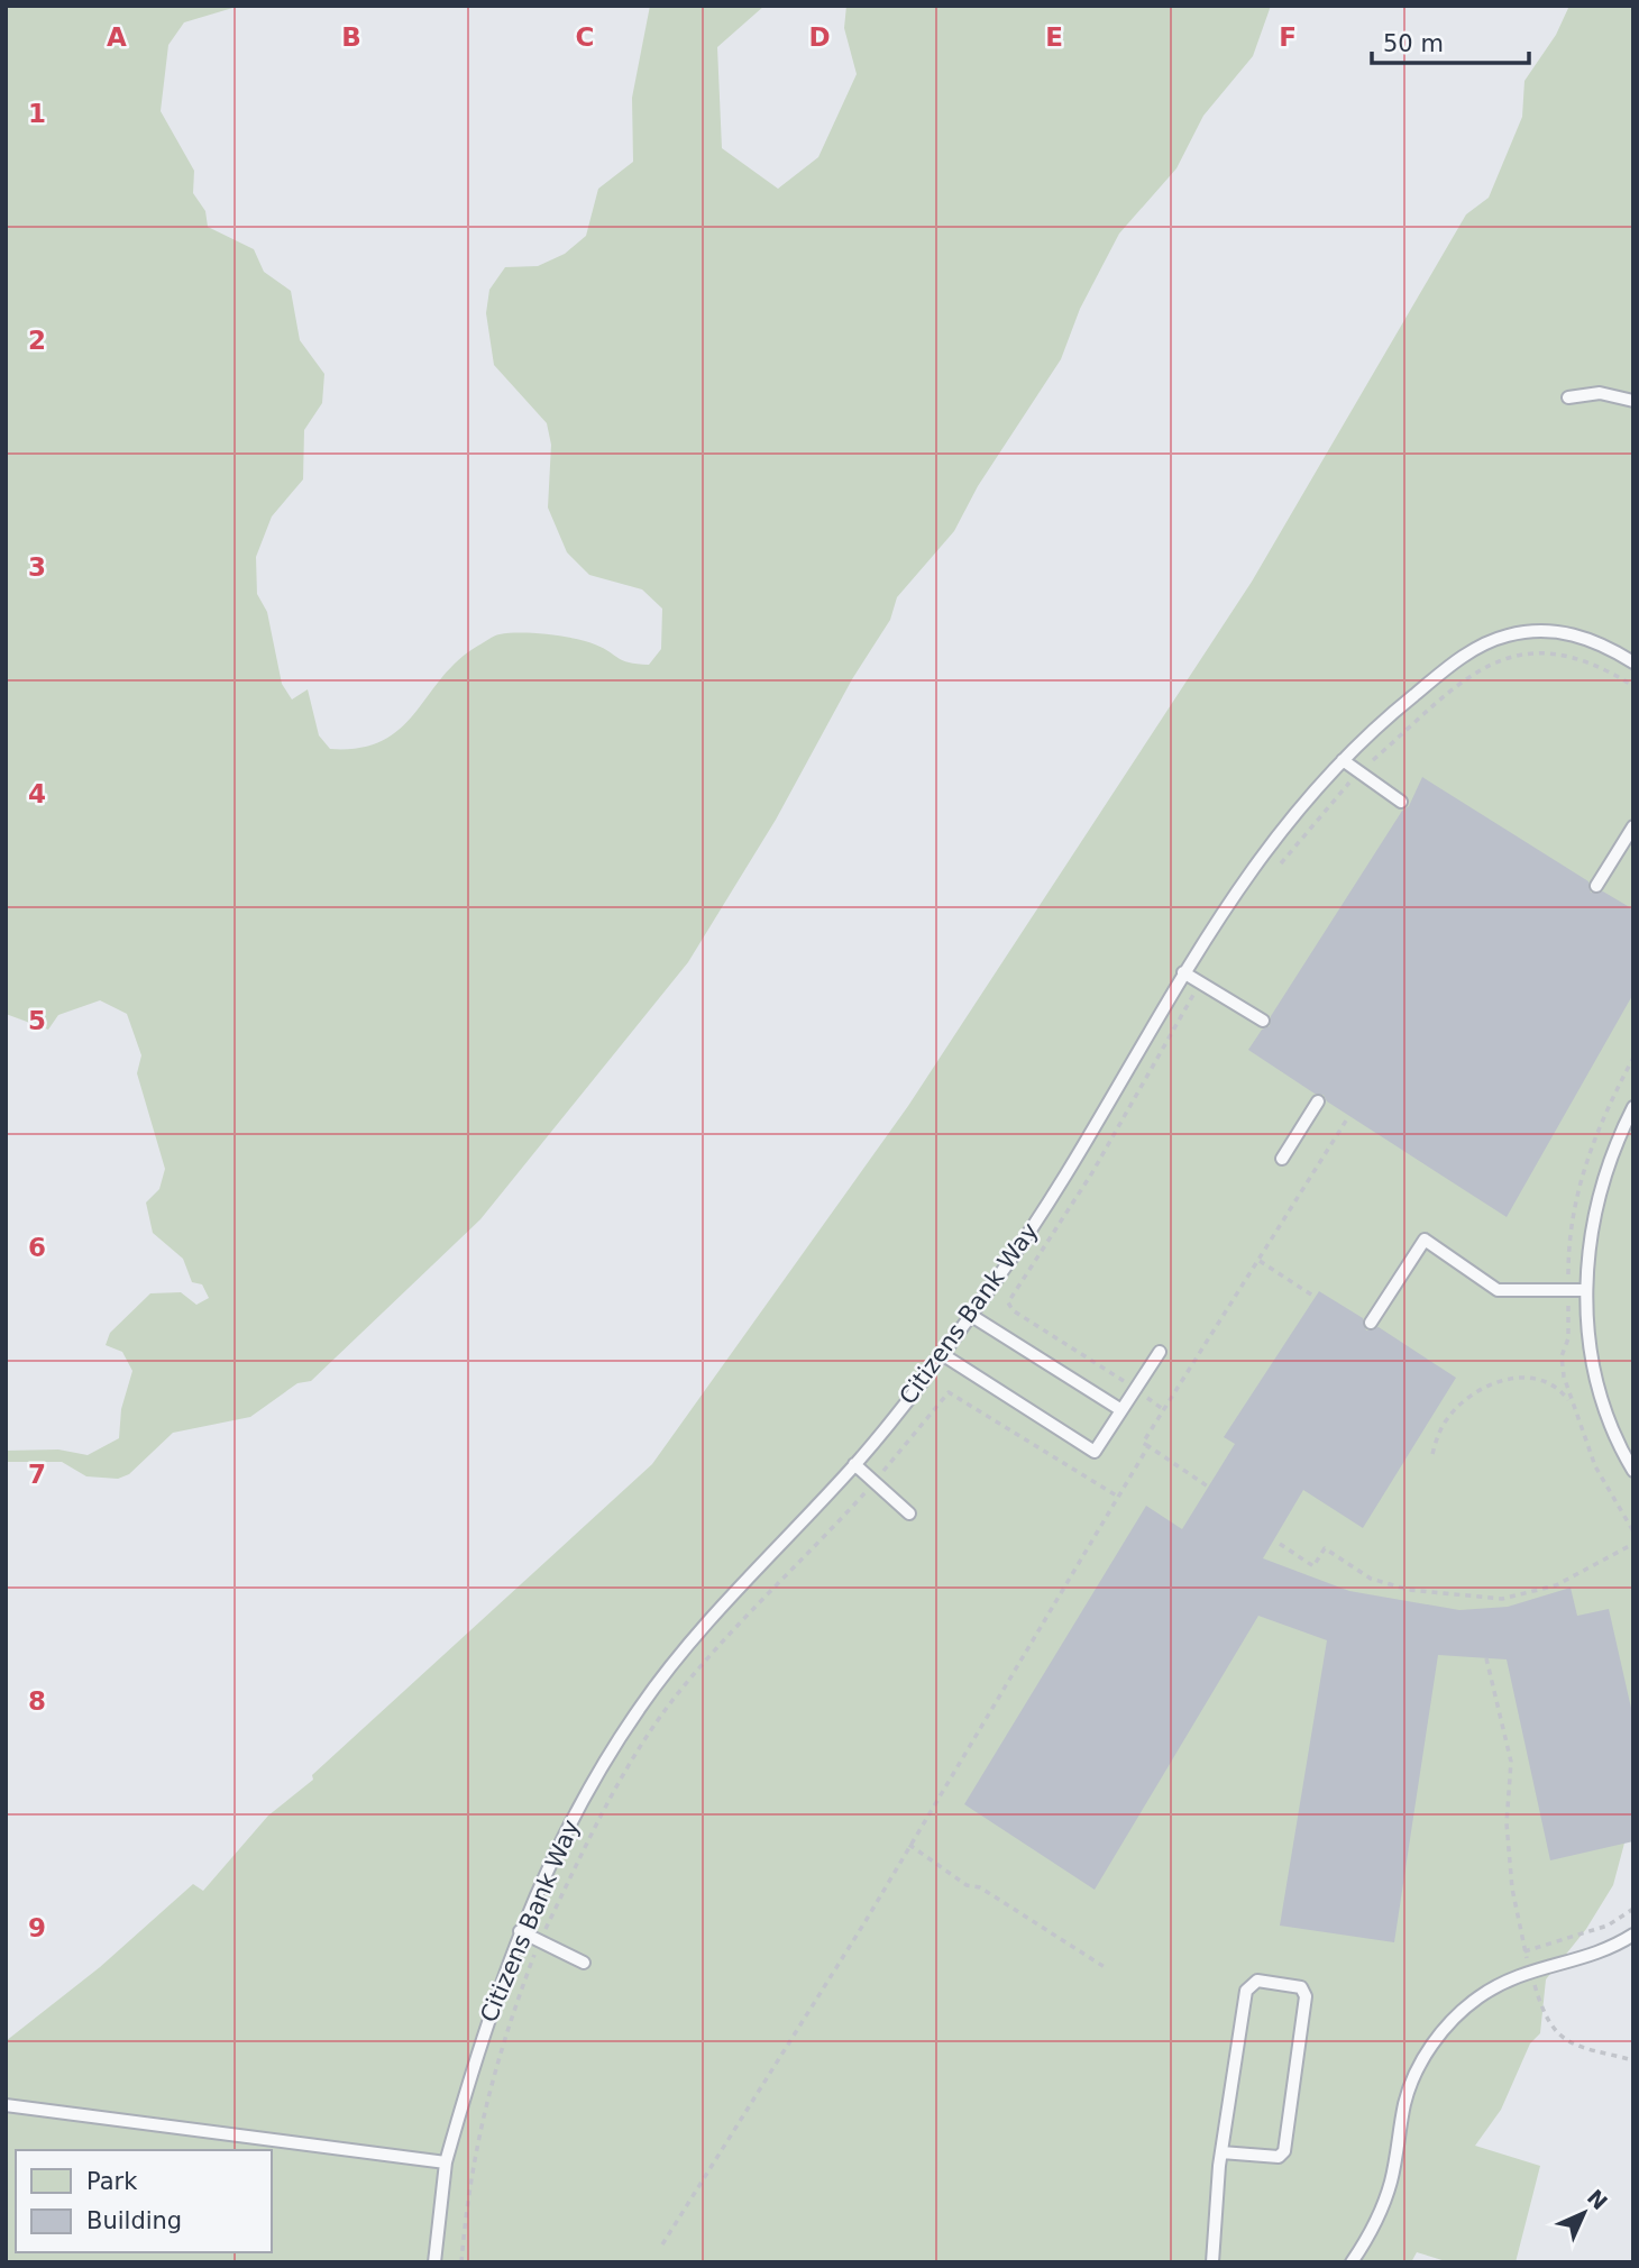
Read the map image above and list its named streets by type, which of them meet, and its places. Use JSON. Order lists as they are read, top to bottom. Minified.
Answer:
{"streets":{"lane":["Citizens Bank Way"]},"legend":["Park","Building"],"scale_bar":"50 m","north":"top right","grid":{"columns":["A","B","C","D","E","F"],"rows":["1","2","3","4","5","6","7","8","9"]}}
